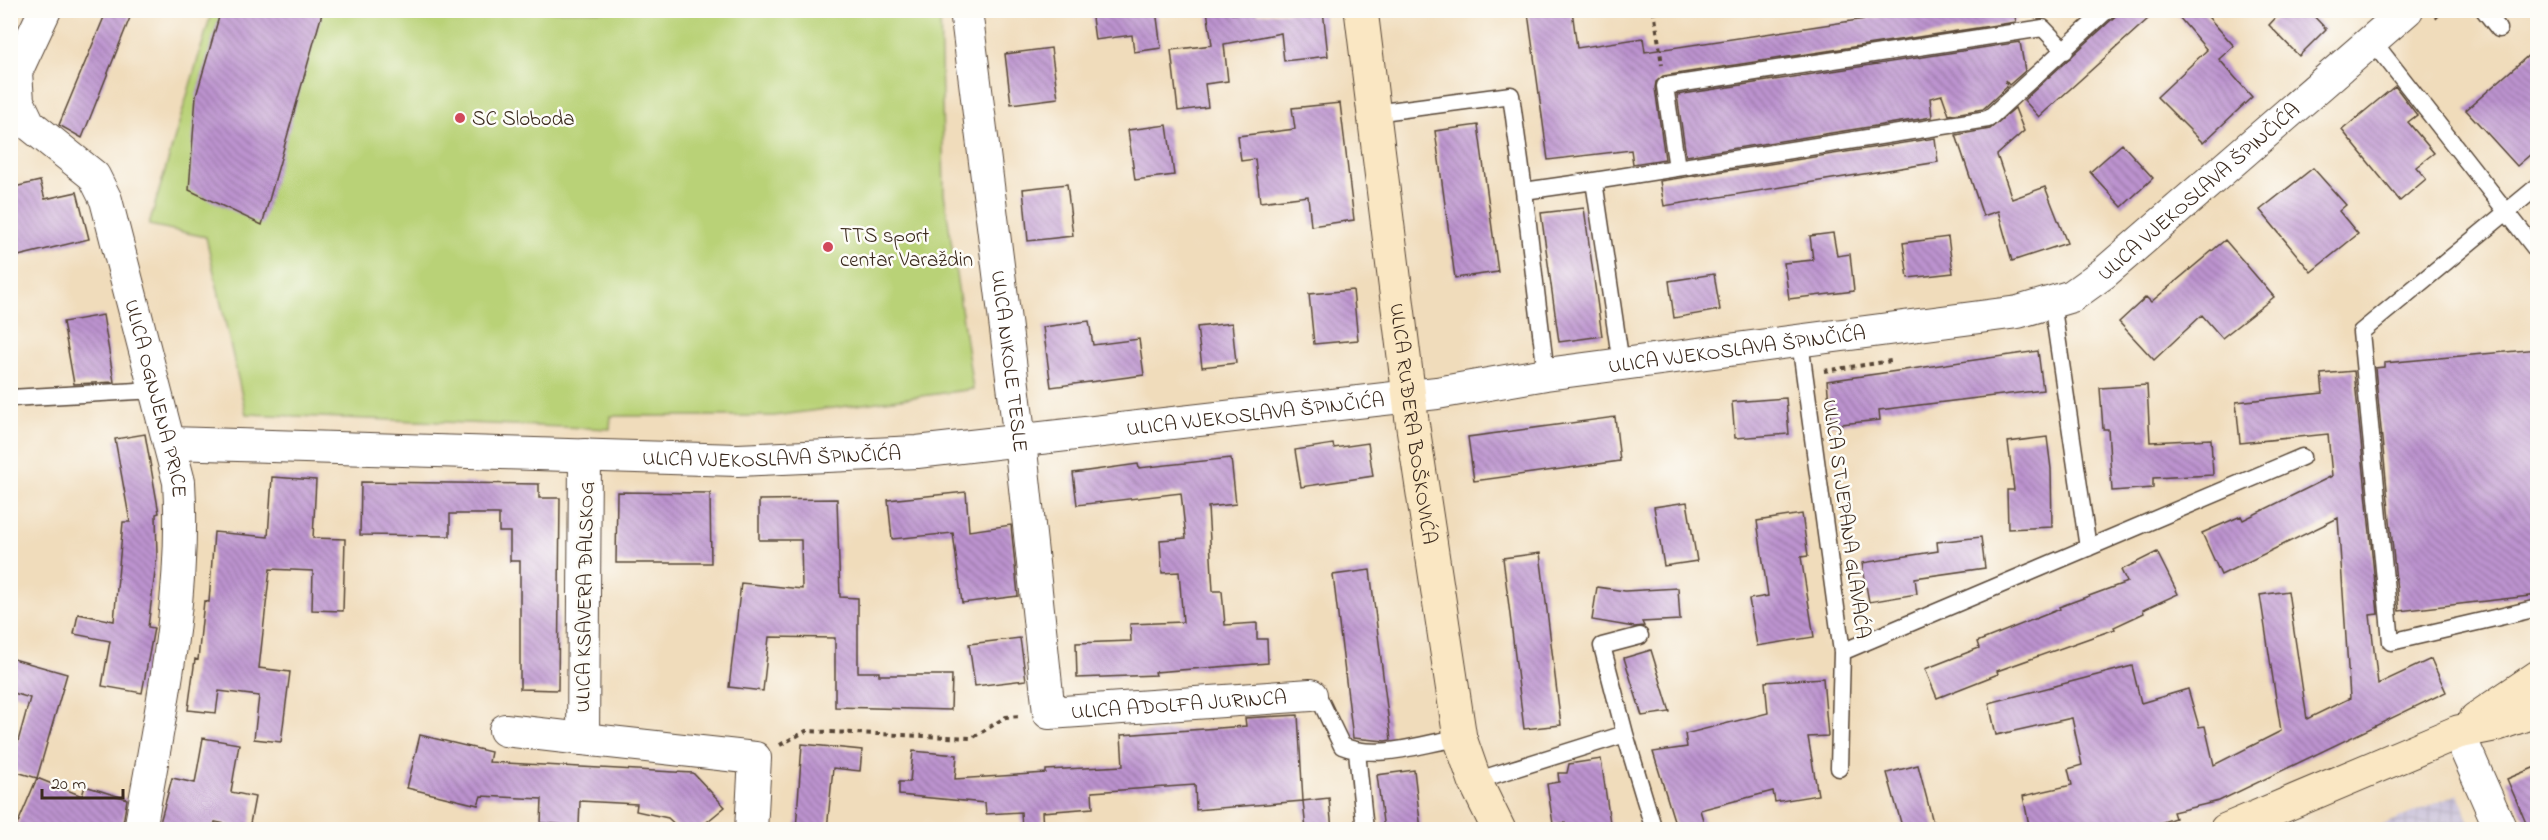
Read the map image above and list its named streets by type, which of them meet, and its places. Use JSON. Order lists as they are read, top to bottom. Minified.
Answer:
{"streets":{"street":["ULICA VJEKOSLAVA ŠPINČIĆA","ULICA NIKOLE TESLE","ULICA OGNJENA PRICE","ULICA RUĐERA BOŠKOVIĆA","ULICA KSAVERA ĐALSKOG","ULICA ADOLFA JURINCA"],"lane":["ULICA STJEPANA GLAVAĆA"]},"crossings":[["ULICA VJEKOSLAVA ŠPINČIĆA","ULICA NIKOLE TESLE"],["ULICA VJEKOSLAVA ŠPINČIĆA","ULICA OGNJENA PRICE"],["ULICA VJEKOSLAVA ŠPINČIĆA","ULICA RUĐERA BOŠKOVIĆA"],["ULICA VJEKOSLAVA ŠPINČIĆA","ULICA STJEPANA GLAVAĆA"],["ULICA VJEKOSLAVA ŠPINČIĆA","ULICA KSAVERA ĐALSKOG"],["ULICA NIKOLE TESLE","ULICA ADOLFA JURINCA"]],"places":["SC Sloboda","TTS sport centar Varaždin"],"scale_bar":"20 m"}
